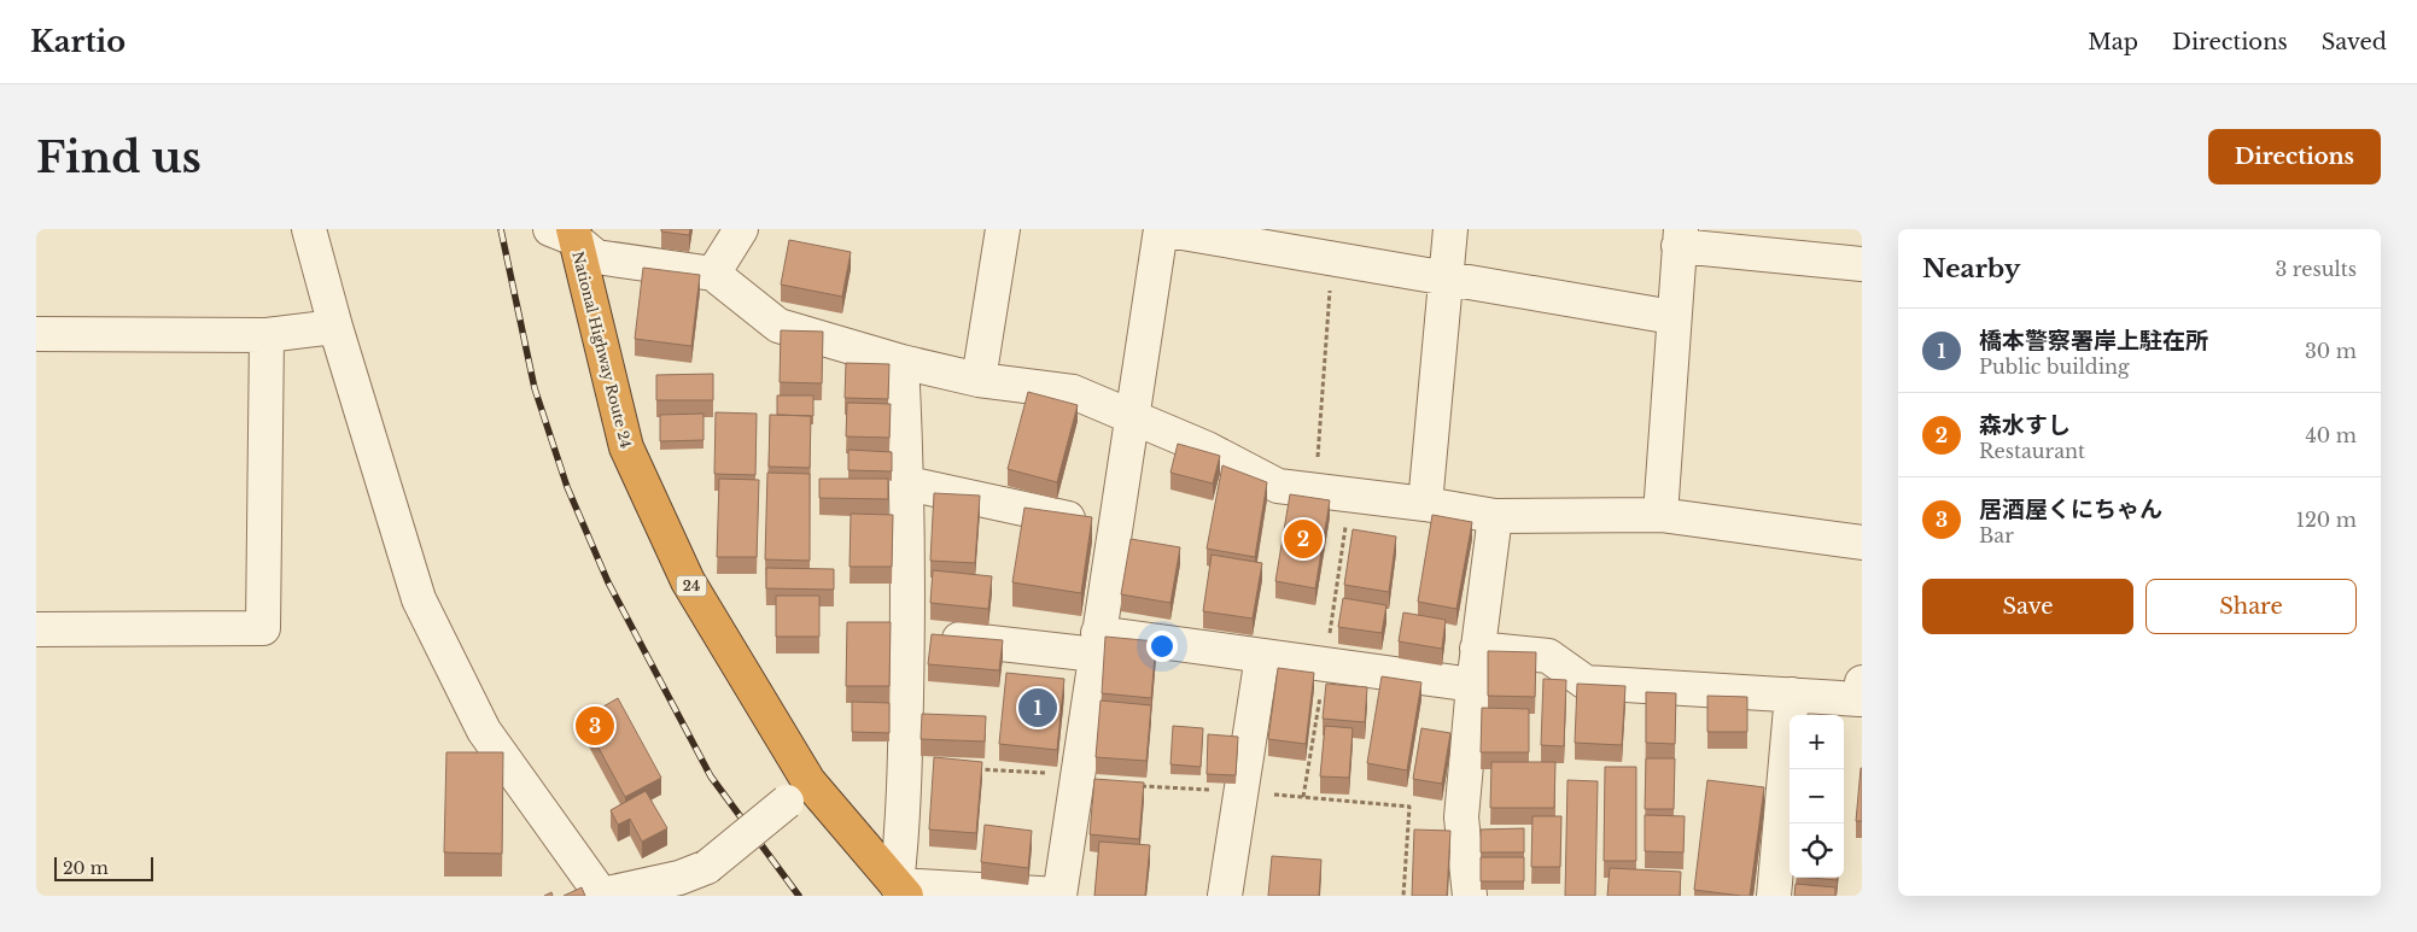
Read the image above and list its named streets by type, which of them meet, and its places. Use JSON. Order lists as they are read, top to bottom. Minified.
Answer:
{"streets":{"highway":["National Highway Route 24","24"]},"scale_bar":"20 m","page":{"header":"Kartio","nav":["Map","Directions","Saved"],"buttons":["Directions",["Save","Share"]],"title":"Find us","heading":["Nearby","3 results"],"list":[{"mark":"1","name":"橋本警察署岸上駐在所","note":"Public building","value":"30 m"},{"mark":"2","name":"森水すし","note":"Restaurant","value":"40 m"},{"mark":"3","name":"居酒屋くにちゃん","note":"Bar","value":"120 m"}],"pins":["2","1","3"],"map_buttons":["+","−"],"scale":"20 m"}}
